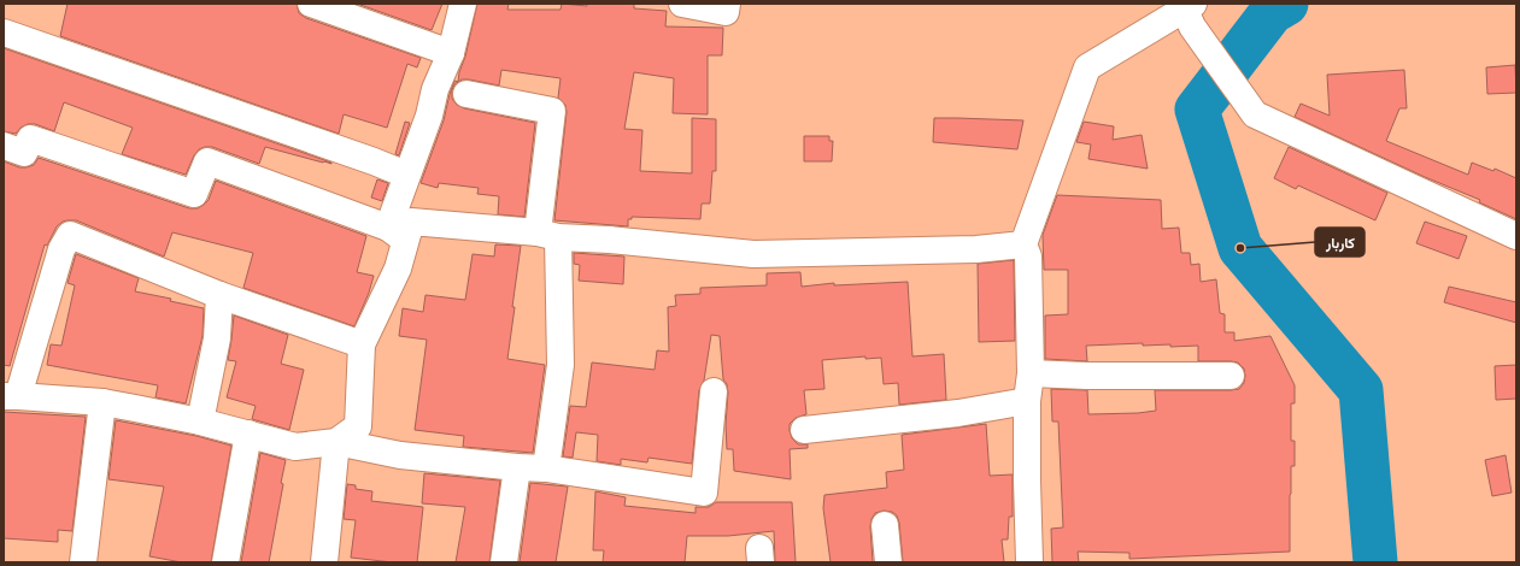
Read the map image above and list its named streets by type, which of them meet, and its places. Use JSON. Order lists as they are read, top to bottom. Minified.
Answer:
{"places":["کاربار"]}
